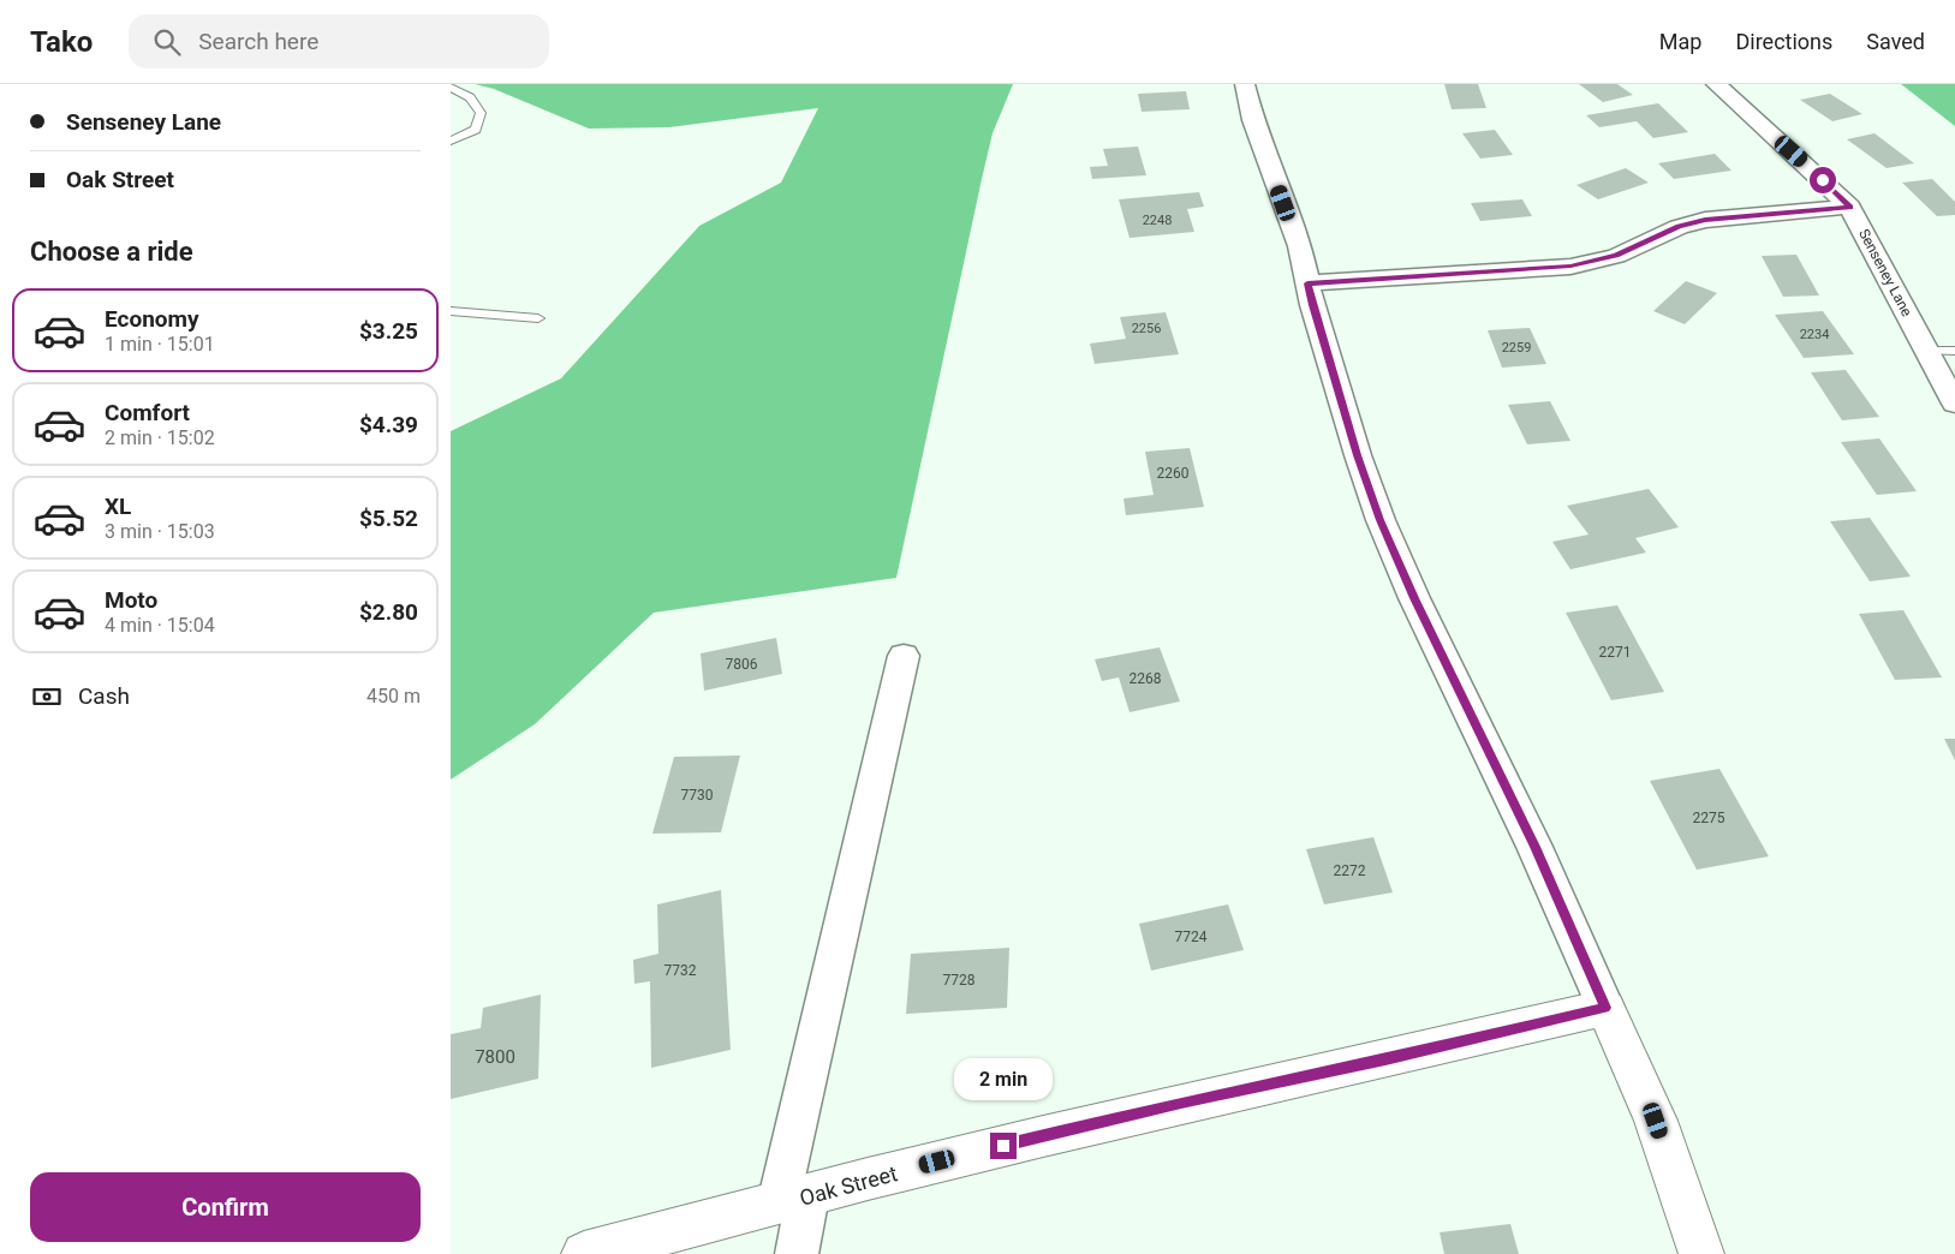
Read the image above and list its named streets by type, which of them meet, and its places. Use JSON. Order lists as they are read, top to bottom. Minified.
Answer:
{"streets":{"street":["Senseney Lane","Oak Street"]},"house_numbers":["2248","2256","2234","2259","2260","2271","7806","2268","7730","2275","2272","7724","7732","7728","7800"],"page":{"header":"Tako","search":"Search here","nav":["Map","Directions","Saved"],"banner":["Senseney Lane","Oak Street"],"heading":"Choose a ride","list":[{"name":"Economy","note":"1 min · 15:01","value":"$3.25"},{"name":"Comfort","note":"2 min · 15:02","value":"$4.39"},{"name":"XL","note":"3 min · 15:03","value":"$5.52"},{"name":"Moto","note":"4 min · 15:04","value":"$2.80"}],"pay":["Cash","450 m"],"bubble":"2 min","buttons":"Confirm"}}
